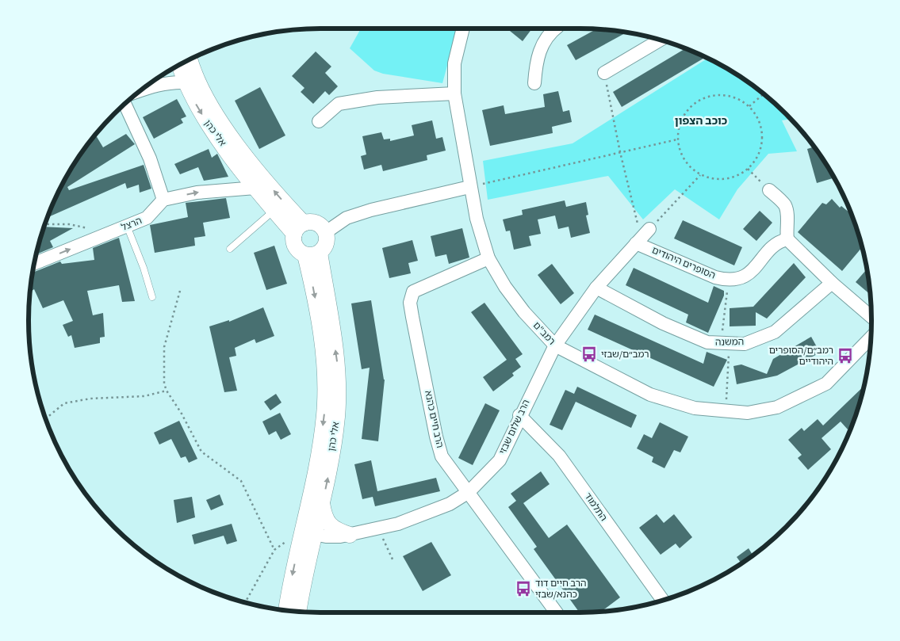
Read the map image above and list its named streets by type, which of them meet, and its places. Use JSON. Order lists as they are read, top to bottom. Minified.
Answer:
{"streets":{"street":["אלי כהן","הרצל","הסופרים היהודים","רמב\"ם","המשנה","הרב חיים כהנא","הרב שלום שבזי","התלמוד"]},"crossings":[["אלי כהן","הרב שלום שבזי"],["הסופרים היהודים","הרב שלום שבזי"],["רמב\"ם","הרב חיים כהנא"],["רמב\"ם","הרב שלום שבזי"],["המשנה","הרב שלום שבזי"],["הרב חיים כהנא","הרב שלום שבזי"],["הרב שלום שבזי","התלמוד"]],"one_way":["הרצל"],"districts":["כוכב הצפון"],"places":{"bus stop":["רמב״ם/שבזי","רמב״ם/הסופרים היהודיים","הרב חיים דוד כהנא/שבזי"]}}
